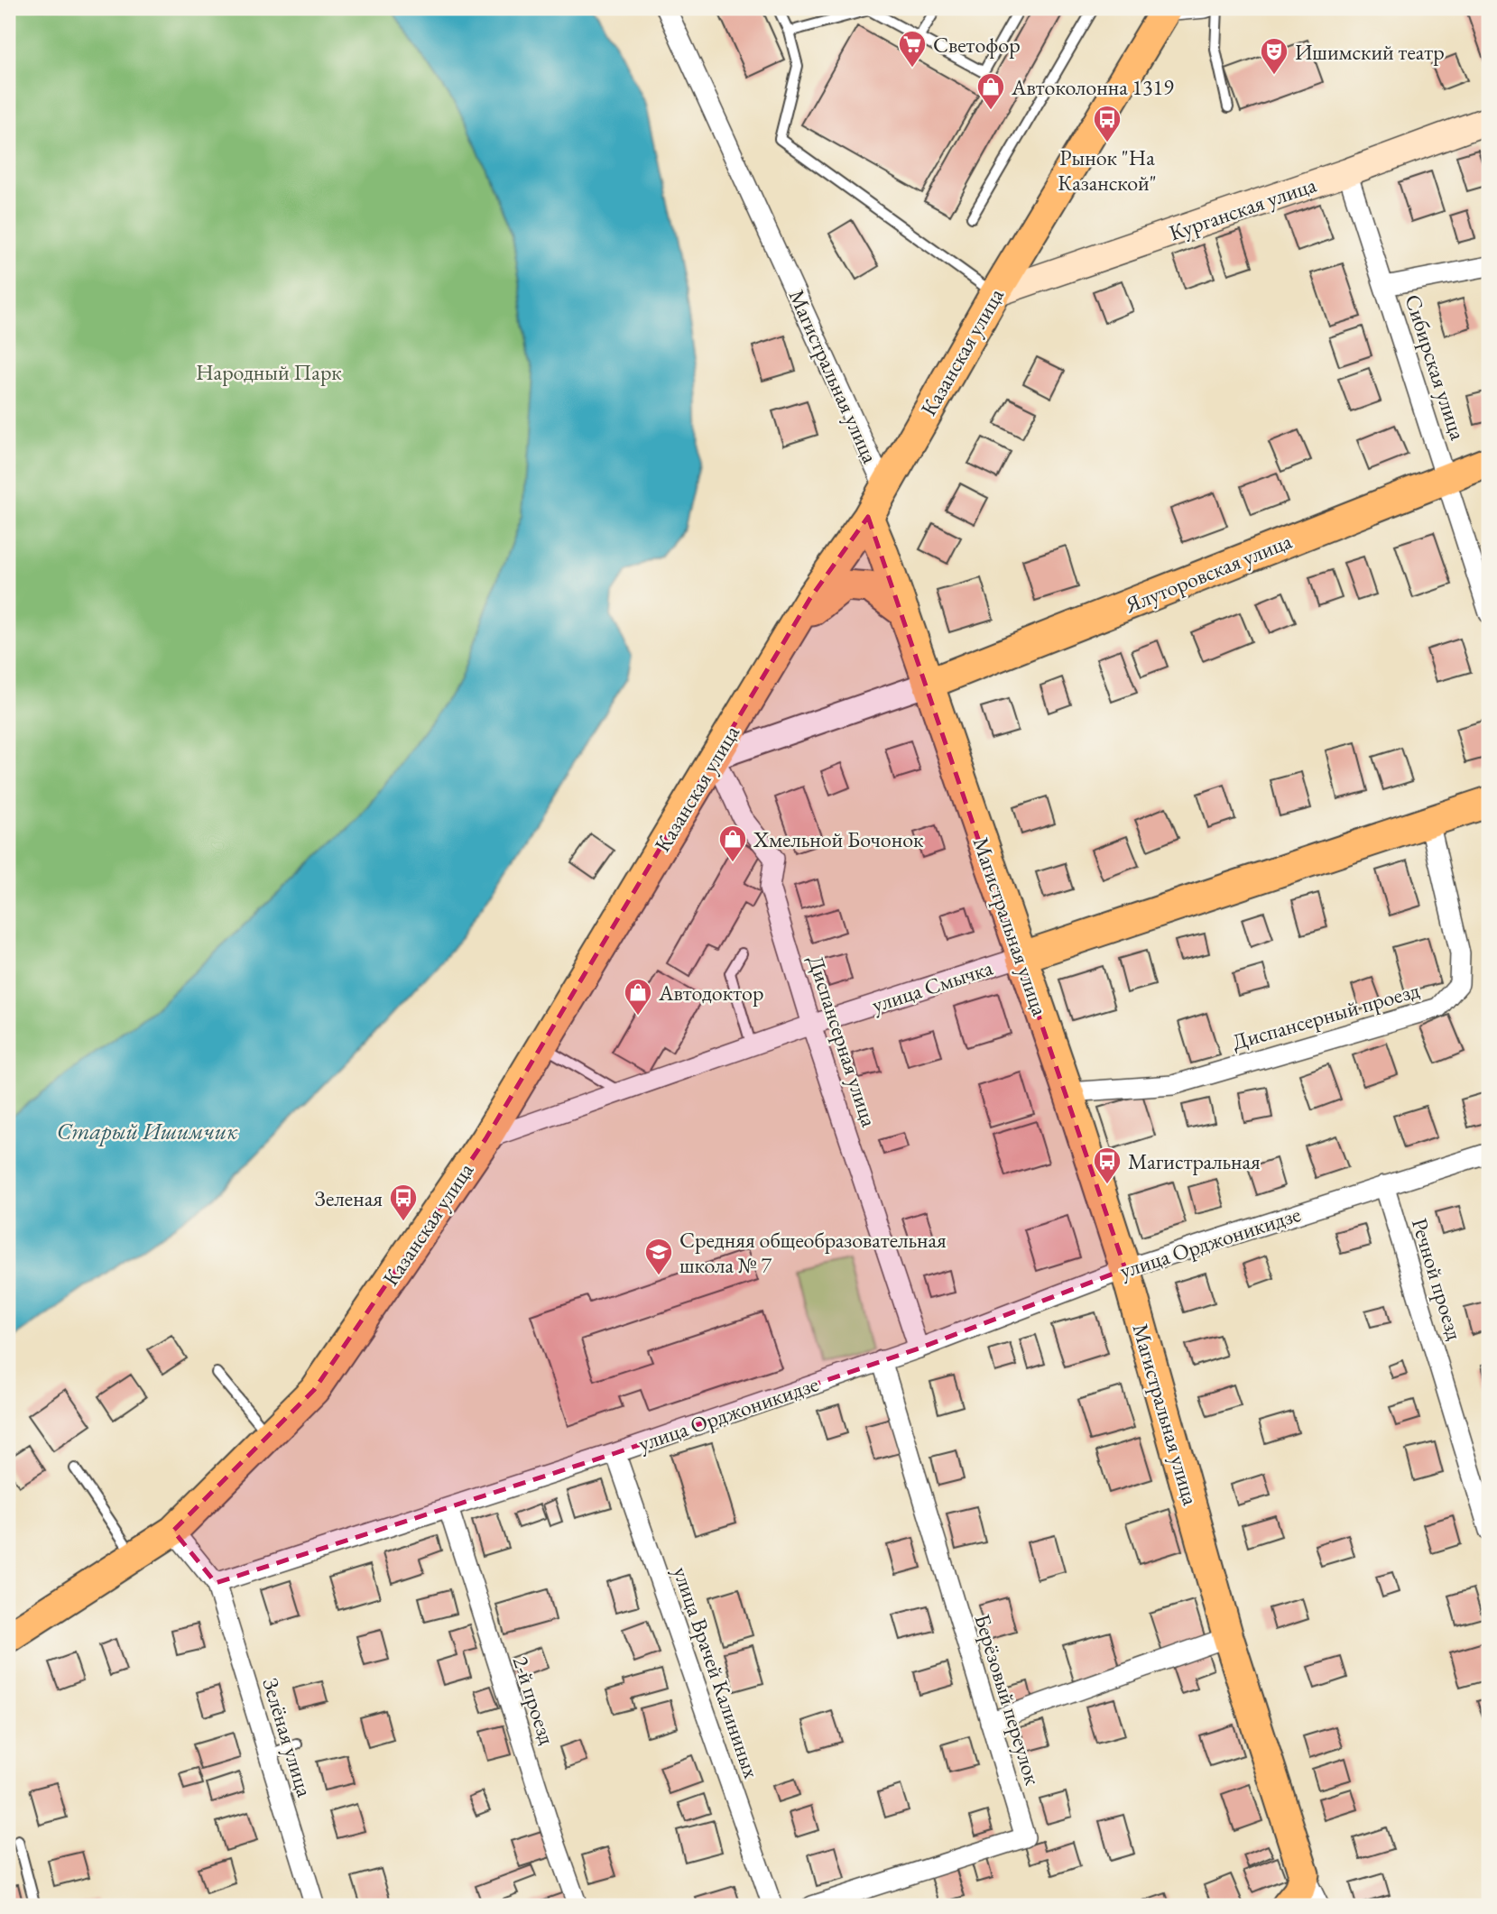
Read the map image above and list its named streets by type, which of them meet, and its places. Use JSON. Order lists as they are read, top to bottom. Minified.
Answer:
{"streets":{"main road":["Курганская улица","Казанская улица","Магистральная улица","Ялуторовская улица","улица Смычка"],"street":["Сибирская улица","Диспансерный проезд","Диспансерная улица","улица Орджоникидзе","Речной проезд","улица Врачей Калининых","Берёзовый переулок","2-й проезд","Зелёная улица"]},"crossings":[["Курганская улица","Казанская улица"],["Курганская улица","Сибирская улица"],["Казанская улица","Магистральная улица"],["Казанская улица","улица Смычка"],["Казанская улица","Диспансерная улица"],["Сибирская улица","Ялуторовская улица"],["Магистральная улица","Ялуторовская улица"],["Магистральная улица","улица Смычка"],["Магистральная улица","Диспансерный проезд"],["Магистральная улица","улица Орджоникидзе"],["улица Смычка","Диспансерный проезд"],["улица Смычка","Диспансерная улица"],["Диспансерная улица","улица Орджоникидзе"],["улица Орджоникидзе","Речной проезд"],["улица Орджоникидзе","улица Врачей Калининых"],["улица Орджоникидзе","Берёзовый переулок"],["улица Орджоникидзе","2-й проезд"],["улица Орджоникидзе","Зелёная улица"]],"water":["Старый Ишимчик"],"parks":["Народный Парк"],"places":{"supermarket":["Светофор"],"theatre":["Ишимский театр"],"shop":["Автоколонна 1319","Хмельной Бочонок","Автодоктор"],"bus stop":["Рынок \"На Казанской\"","Магистральная","Зеленая"],"school or university":["Средняя общеобразовательная школа № 7"]}}
